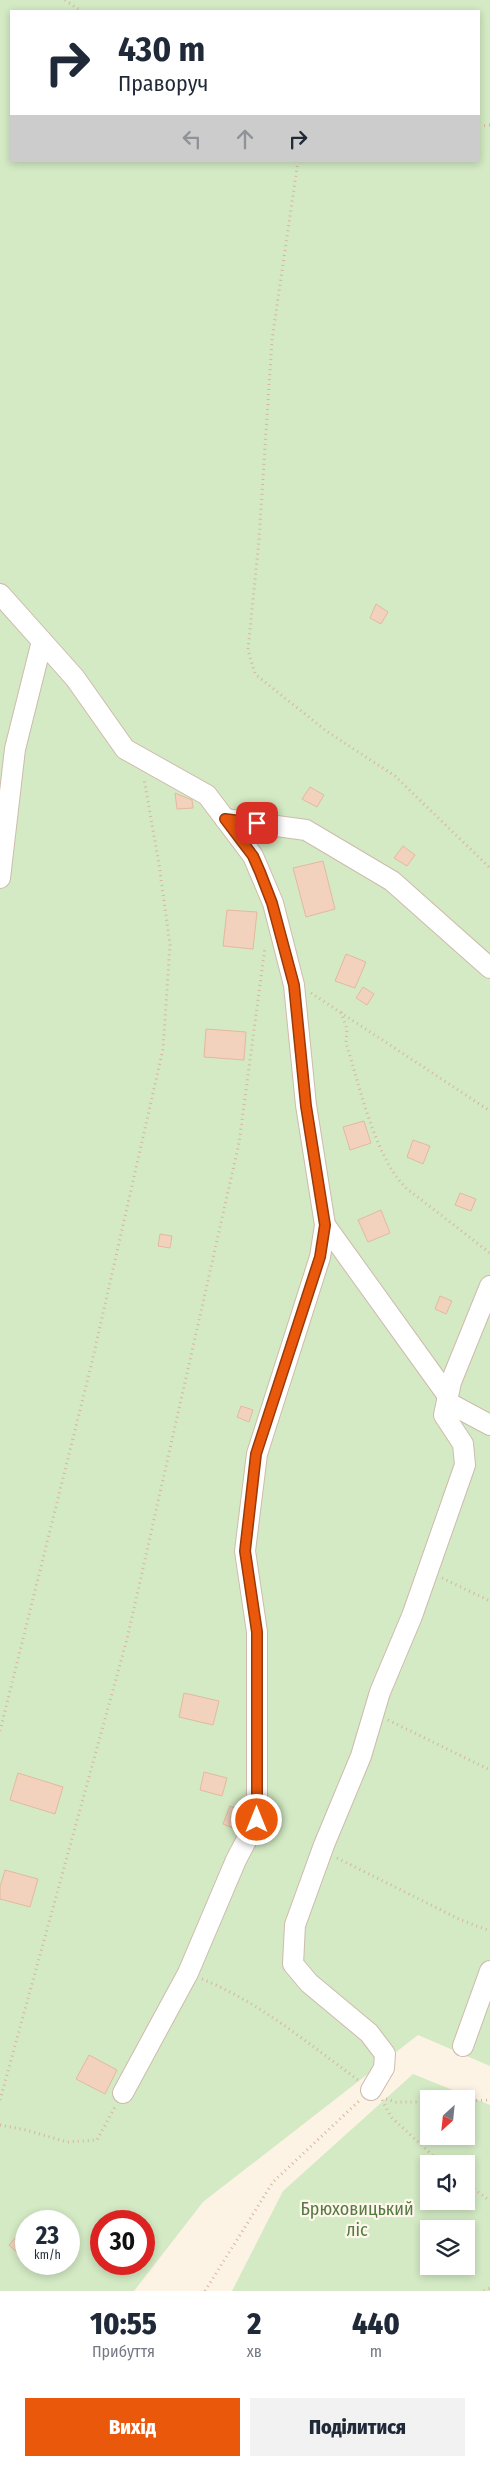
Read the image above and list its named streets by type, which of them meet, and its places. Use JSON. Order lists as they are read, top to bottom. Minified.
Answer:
{"parks":["Брюховицький ліс"],"north":"bottom left","page":{"turn":["430 m","Праворуч"],"speed":"23 km/h","limit":"30","eta":["10:55","Прибуття","2","хв","440","m"],"buttons":["Вихід","Поділитися"]}}
